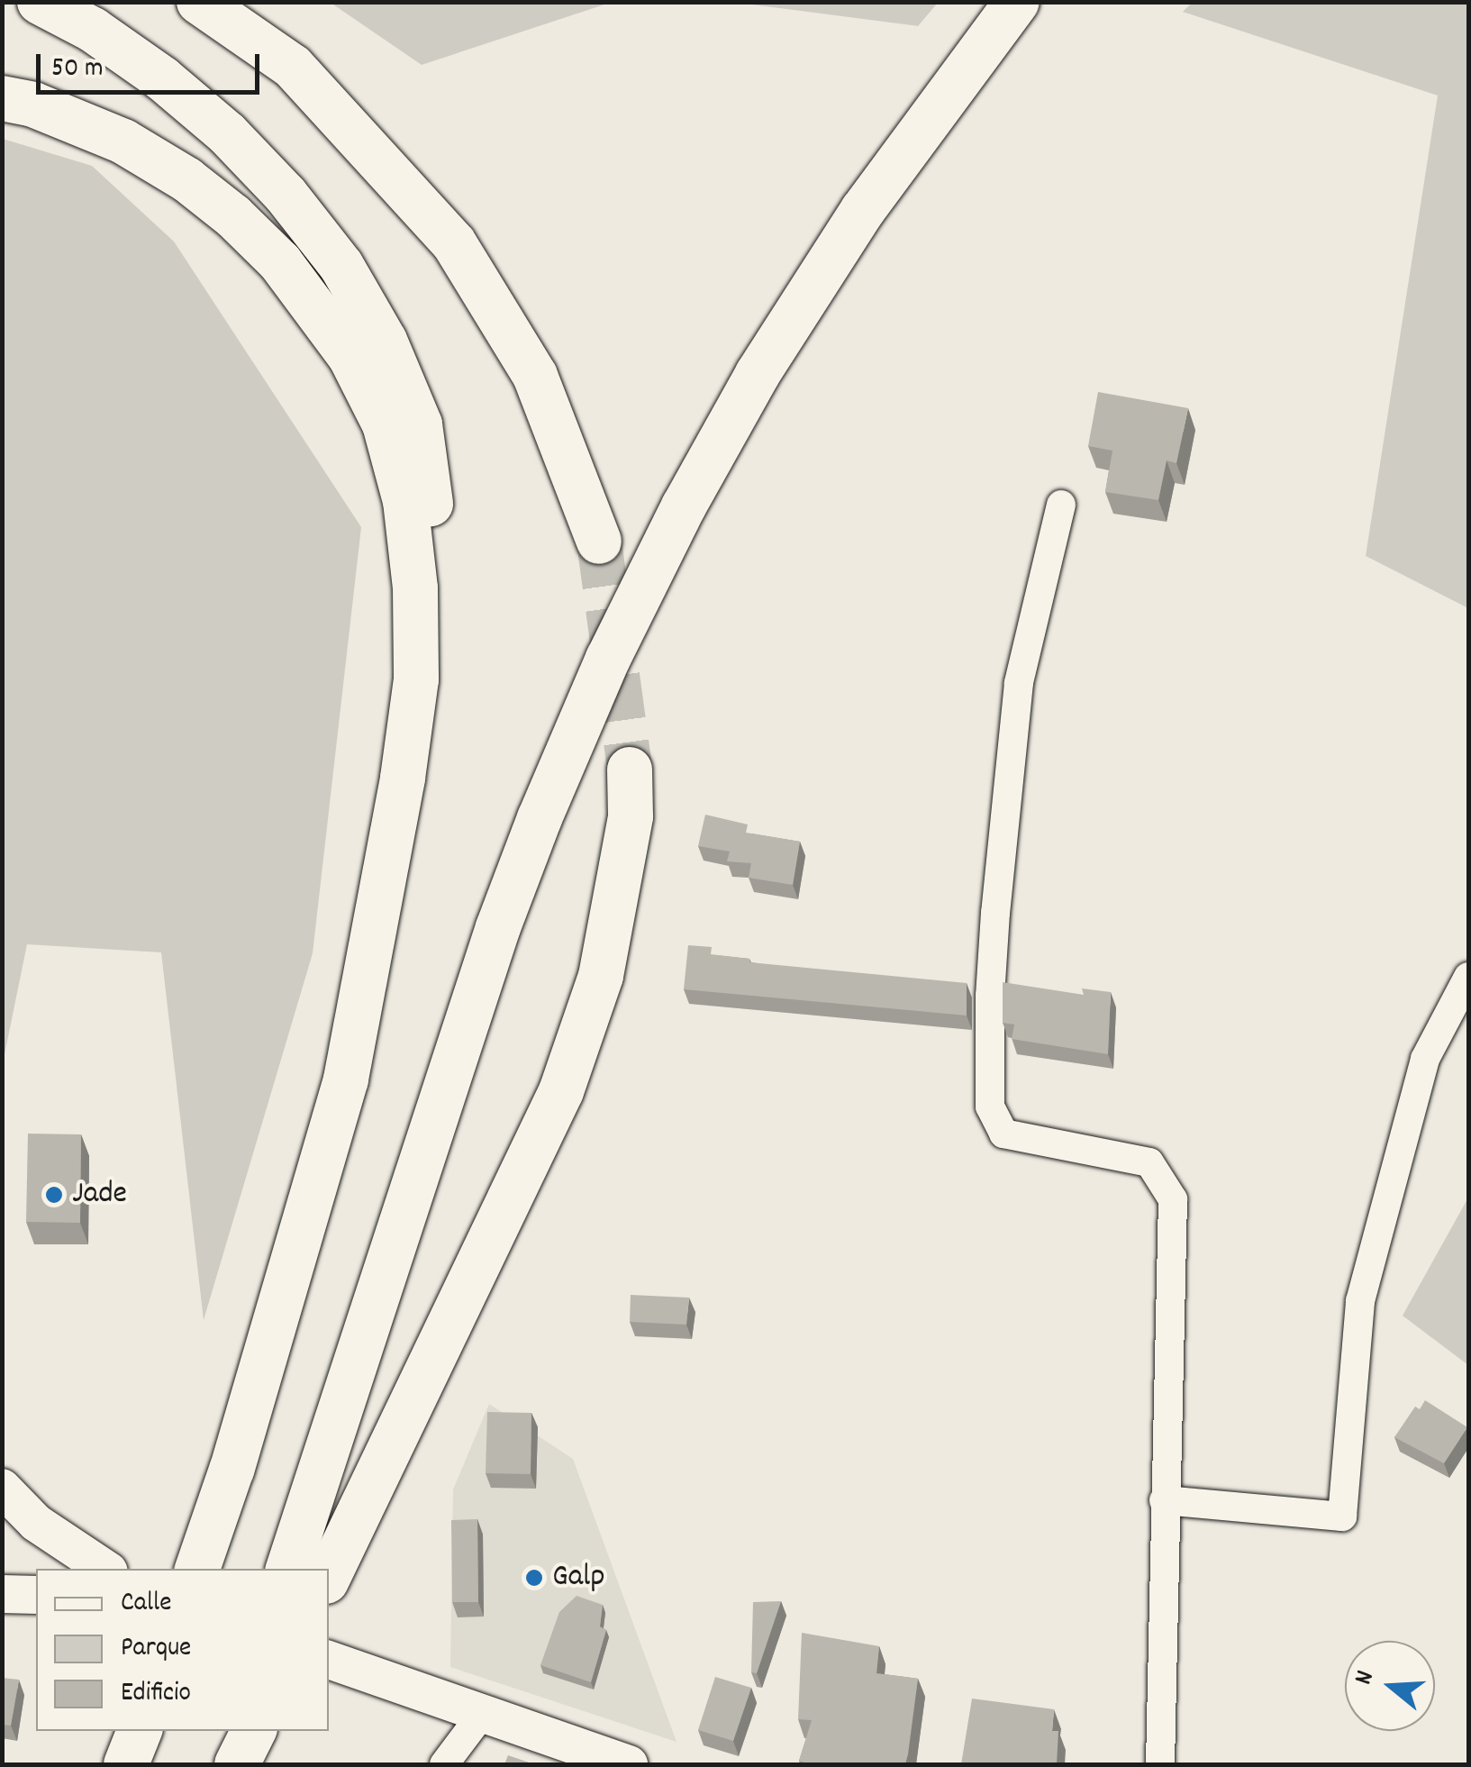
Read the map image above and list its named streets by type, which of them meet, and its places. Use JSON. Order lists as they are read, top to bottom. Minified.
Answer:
{"places":["Jade","Galp"],"legend":["Calle","Parque","Edificio"],"scale_bar":"50 m","north":"left"}
